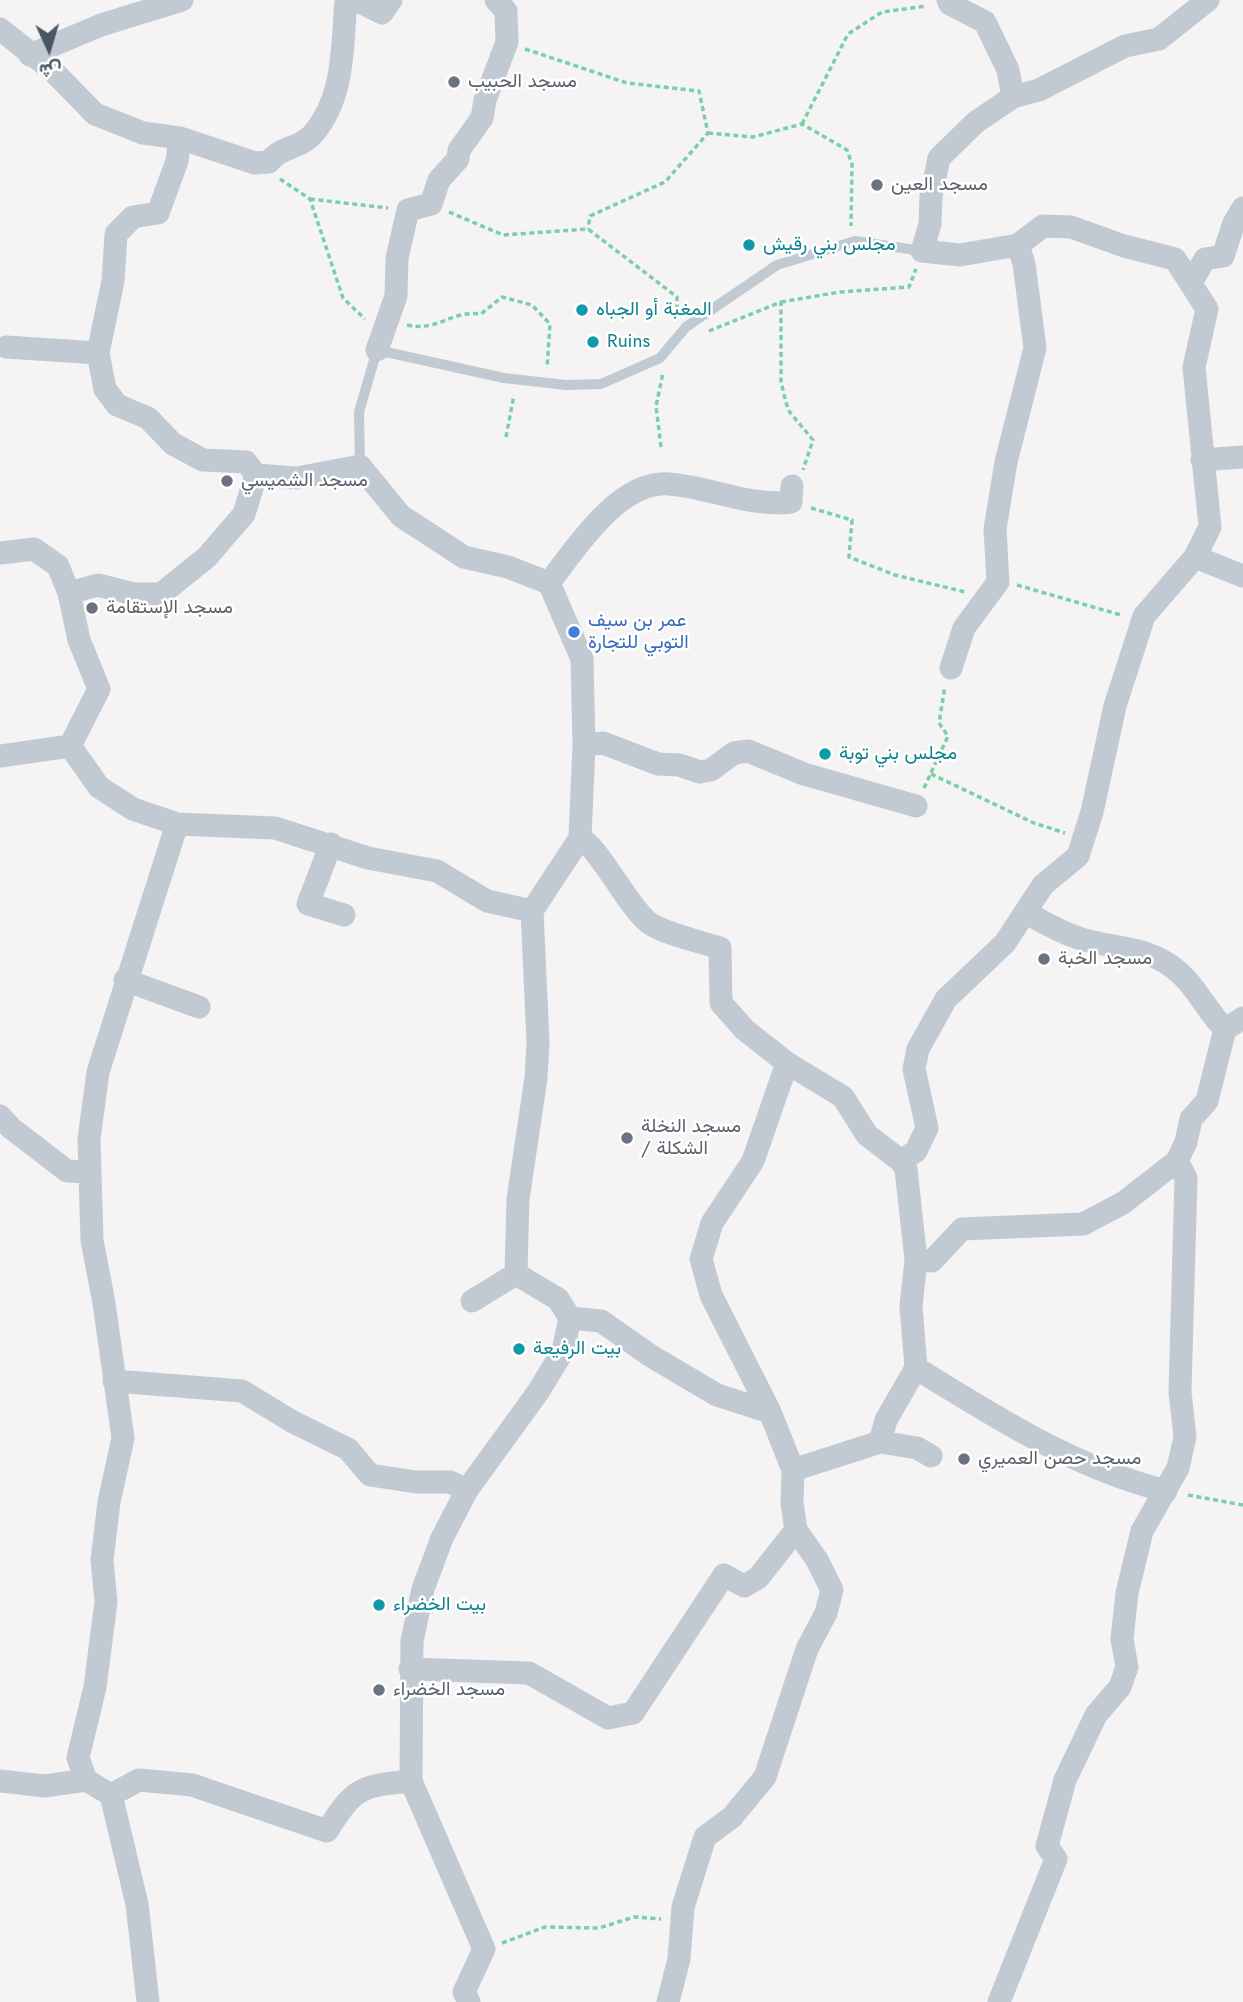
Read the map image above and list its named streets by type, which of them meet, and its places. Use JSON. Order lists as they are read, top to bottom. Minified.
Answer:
{"places":["مسجد الحبيب","مسجد العين","مجلس بني رقيش","المغبة أو الجباه","Ruins","مسجد الشميسي","مسجد الإستقامة","عمر بن سيف التوبي للتجارة","مجلس بني توبة","مسجد الخبة","مسجد النخلة / الشكلة","بيت الرفيعة","مسجد حصن العميري","بيت الخضراء","مسجد الخضراء"],"north":"bottom"}
